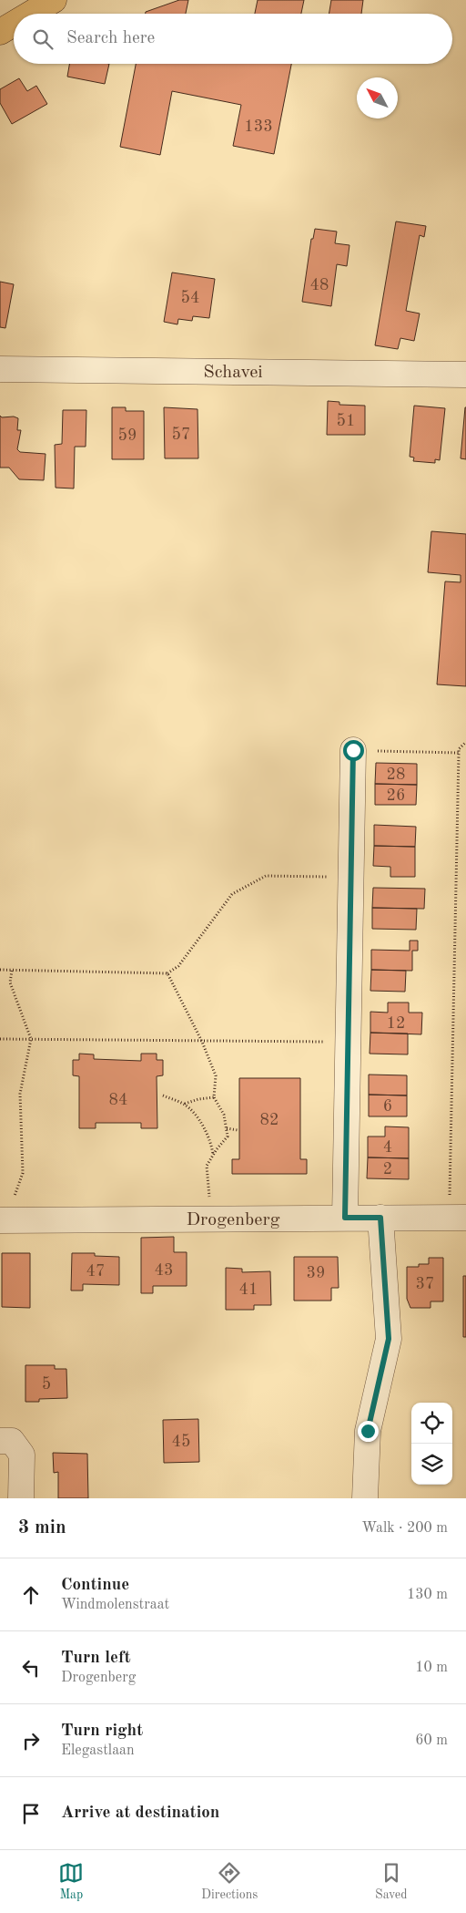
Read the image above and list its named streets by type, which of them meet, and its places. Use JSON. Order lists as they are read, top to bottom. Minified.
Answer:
{"streets":{"street":["Schavei","Drogenberg"]},"house_numbers":["133","48","54","51","57","59","28","26","12","84","6","82","4","2","43","47","39","37","41","5","45"],"north":"top left","page":{"search":"Search here","heading":["3 min","Walk · 200 m"],"list":[["Continue","Windmolenstraat","130 m"],["Turn left","Drogenberg","10 m"],["Turn right","Elegastlaan","60 m"],"Arrive at destination"],"nav":["Map","Directions","Saved"]}}
